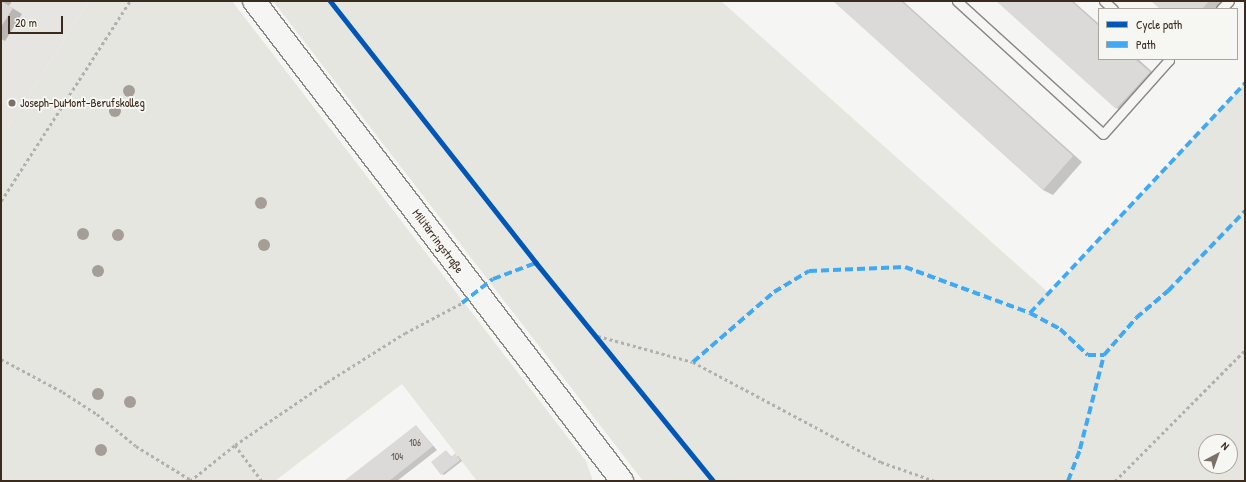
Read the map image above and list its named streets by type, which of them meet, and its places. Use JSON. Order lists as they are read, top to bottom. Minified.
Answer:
{"streets":{"main road":["Militärringstraße"]},"places":["Joseph-DuMont-Berufskolleg"],"house_numbers":["106","104"],"legend":["Cycle path","Path"],"scale_bar":"20 m","north":"top right"}
